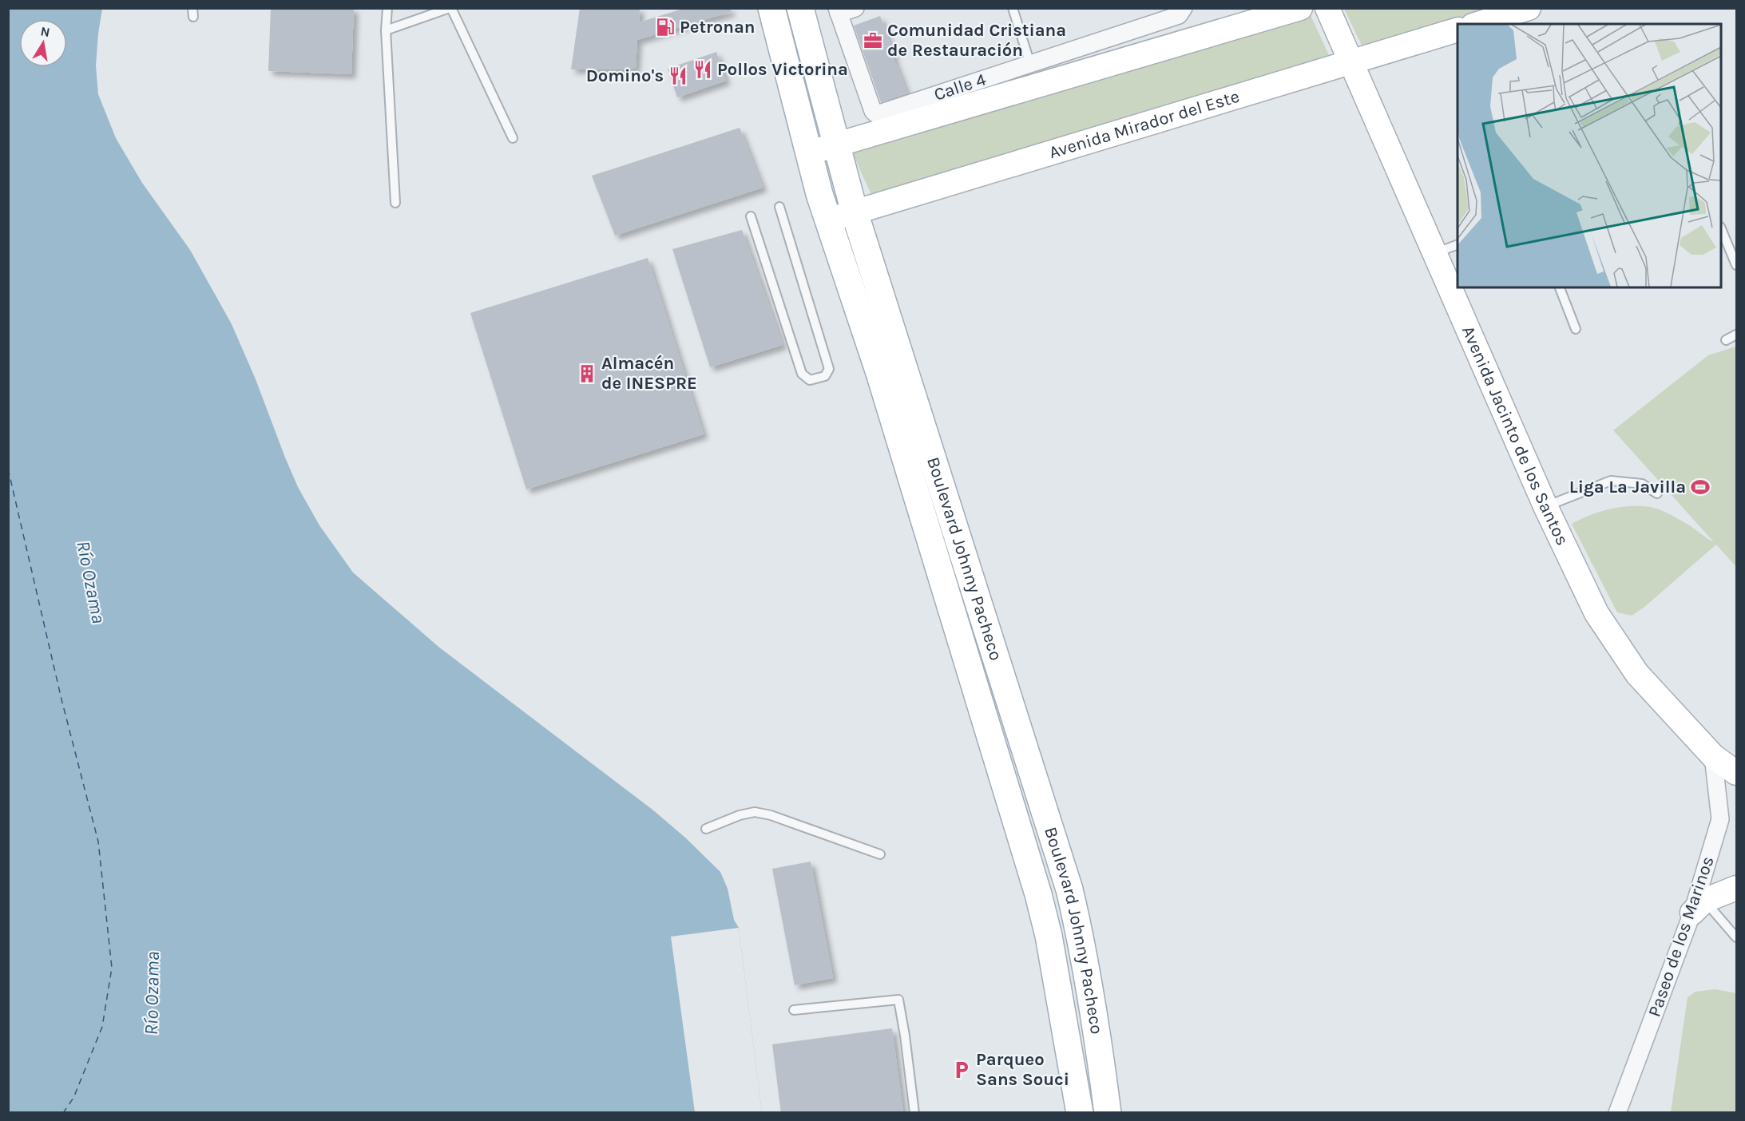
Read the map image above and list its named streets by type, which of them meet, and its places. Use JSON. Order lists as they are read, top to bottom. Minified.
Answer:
{"streets":{"main road":["Boulevard Johnny Pacheco"],"street":["Calle 4","Avenida Mirador del Este","Avenida Jacinto de los Santos","Paseo de los Marinos"]},"crossings":[["Avenida Mirador del Este","Avenida Jacinto de los Santos"],["Avenida Mirador del Este","Boulevard Johnny Pacheco"],["Avenida Jacinto de los Santos","Paseo de los Marinos"]],"water":["Río Ozama"],"places":{"fuel station":["Petronan"],"office":["Comunidad Cristiana de Restauración"],"restaurant":["Pollos Victorina","Domino's"],"building":["Almacén de INESPRE"],"sports":["Liga La Javilla"],"parking":["Parqueo Sans Souci"]},"north":"top"}
